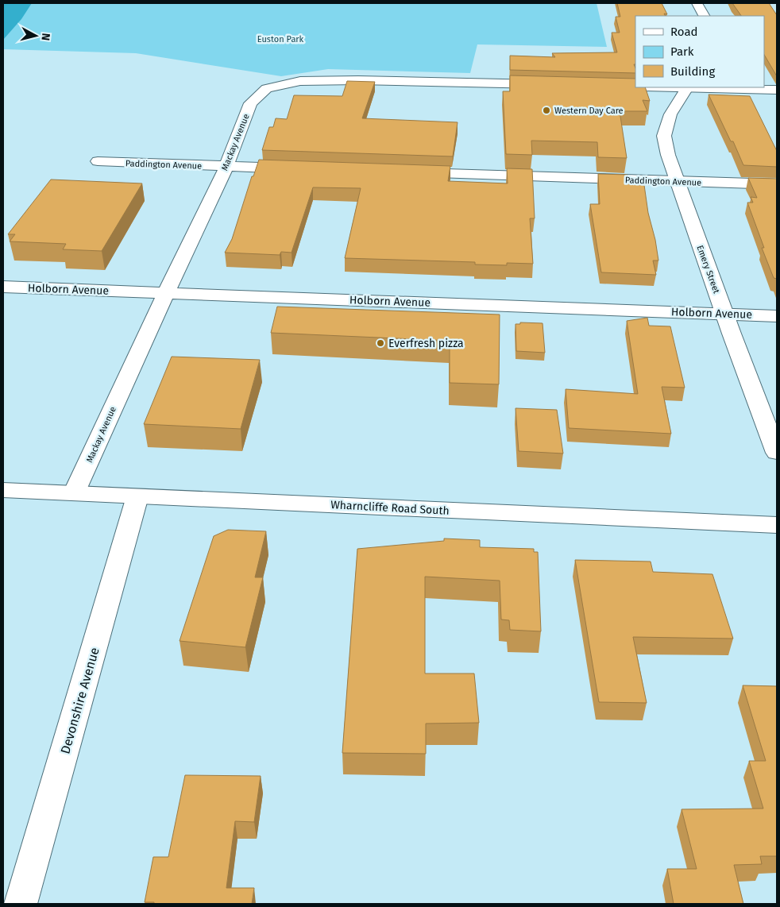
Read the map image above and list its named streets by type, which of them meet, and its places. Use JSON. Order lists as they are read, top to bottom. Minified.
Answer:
{"streets":{"street":["Mackay Avenue","Paddington Avenue","Emery Street","Holborn Avenue","Wharncliffe Road South","Devonshire Avenue"]},"crossings":[["Mackay Avenue","Paddington Avenue"],["Mackay Avenue","Holborn Avenue"],["Mackay Avenue","Wharncliffe Road South"],["Paddington Avenue","Emery Street"],["Emery Street","Holborn Avenue"],["Wharncliffe Road South","Devonshire Avenue"]],"parks":["Euston Park"],"places":["Western Day Care","Everfresh pizza"],"legend":["Road","Park","Building"],"north":"right"}
